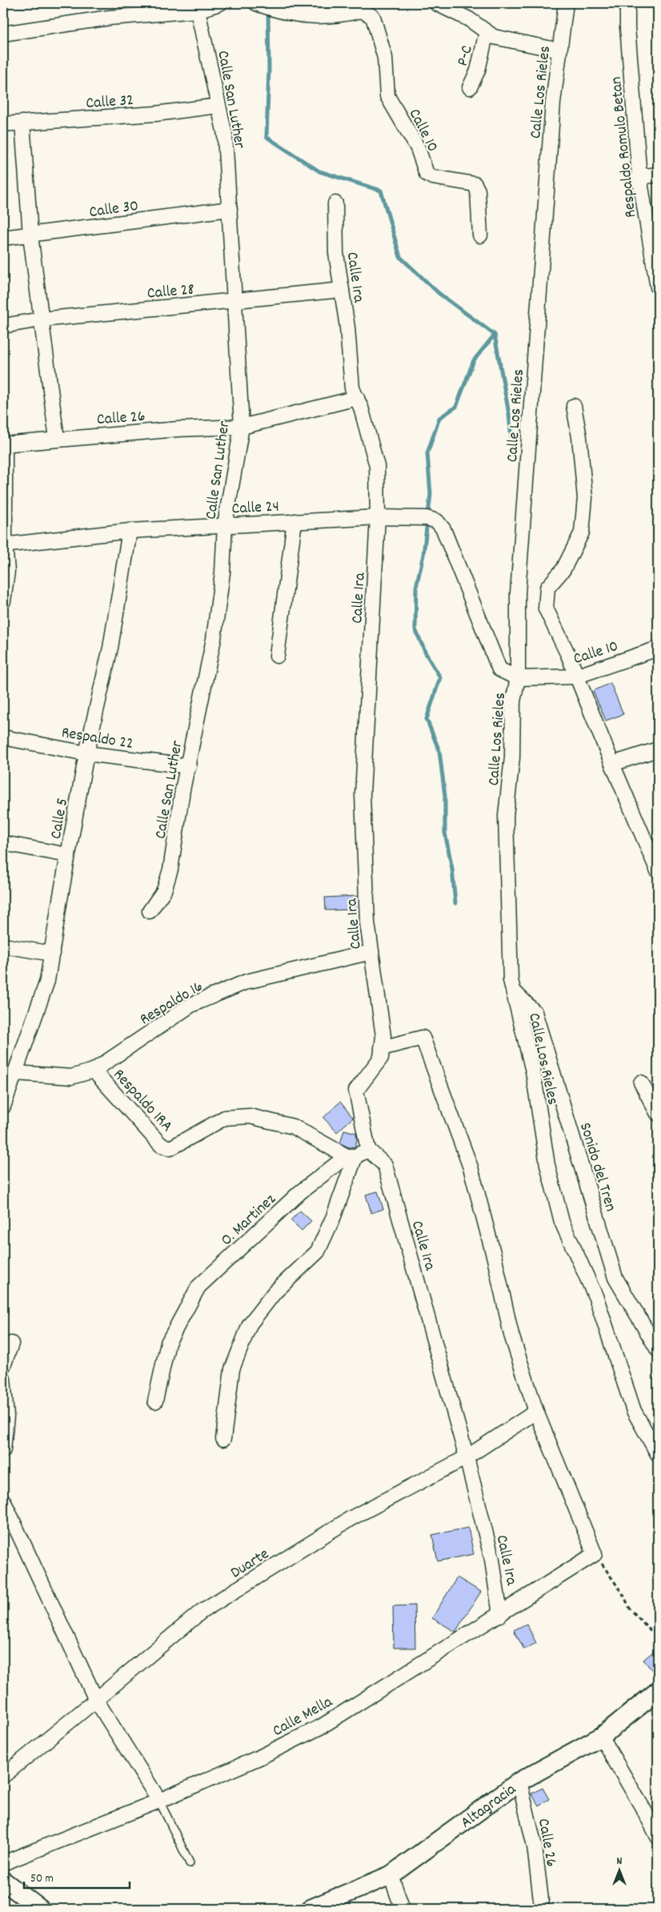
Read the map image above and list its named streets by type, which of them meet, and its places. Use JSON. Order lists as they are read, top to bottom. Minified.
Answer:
{"streets":{"street":["P-C","Calle Los Rieles","Calle San Luther","Calle 32","Calle 10","Respaldo Romulo Betan","Calle 30","Calle 1ra","Calle 28","Calle 26","Calle 24","Respaldo 22","Calle 5","Respaldo 16","Respaldo 1RA","Sonido del Tren","O. Martinez","Duarte","Calle Mella","Altagracia"]},"crossings":[["Calle Los Rieles","Calle 10"],["Calle Los Rieles","Calle 24"],["Calle Los Rieles","Sonido del Tren"],["Calle San Luther","Calle 32"],["Calle San Luther","Calle 30"],["Calle San Luther","Calle 28"],["Calle San Luther","Calle 26"],["Calle San Luther","Calle 24"],["Calle San Luther","Respaldo 22"],["Calle 10","Calle 24"],["Calle 1ra","Calle 28"],["Calle 1ra","Calle 26"],["Calle 1ra","Calle 24"],["Calle 1ra","Respaldo 16"],["Calle 1ra","Duarte"],["Calle 1ra","Calle Mella"],["Calle 26","Altagracia"],["Calle 24","Calle 5"],["Respaldo 22","Calle 5"],["Calle 5","Respaldo 16"],["Respaldo 16","Respaldo 1RA"],["Respaldo 1RA","O. Martinez"]],"scale_bar":"50 m","north":"top"}
